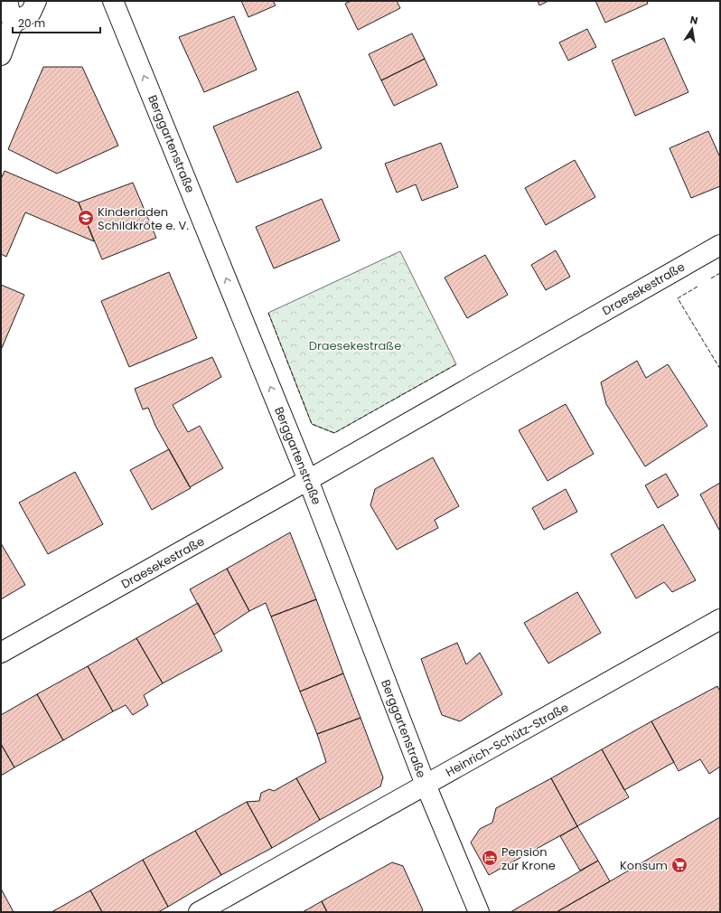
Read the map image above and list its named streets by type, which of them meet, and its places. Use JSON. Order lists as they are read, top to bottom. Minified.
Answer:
{"streets":{"street":["Berggartenstraße","Draesekestraße","Heinrich-Schütz-Straße"]},"crossings":[["Berggartenstraße","Draesekestraße"],["Berggartenstraße","Heinrich-Schütz-Straße"]],"one_way":["Berggartenstraße"],"parks":["Draesekestraße"],"places":{"school or university":["Kinderladen Schildkröte e. V."],"hotel":["Pension zur Krone"],"supermarket":["Konsum"]},"scale_bar":"20 m","north":"top"}
